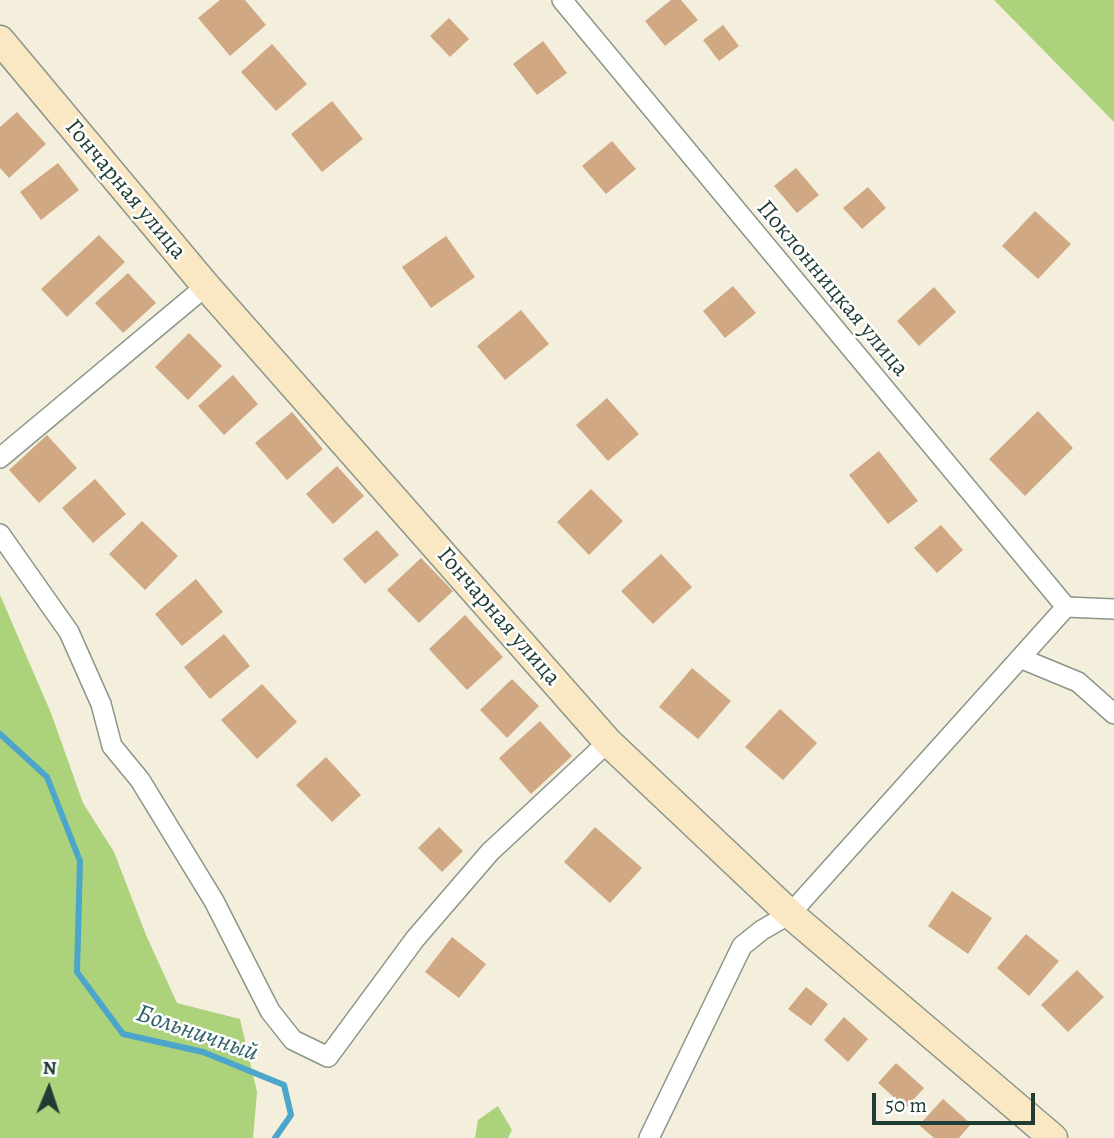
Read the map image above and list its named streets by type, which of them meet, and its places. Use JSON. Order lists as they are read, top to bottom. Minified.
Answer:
{"streets":{"street":["Гончарная улица","Поклонницкая улица"]},"water":["Больничный"],"scale_bar":"50 m","north":"top"}
